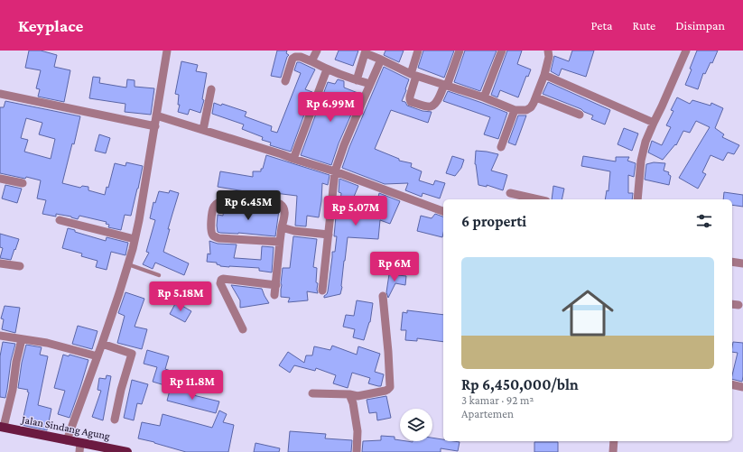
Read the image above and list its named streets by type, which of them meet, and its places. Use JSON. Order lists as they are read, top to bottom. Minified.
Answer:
{"streets":{"main road":["Jalan Sindang Agung"]},"page":{"header":"Keyplace","nav":["Peta","Rute","Disimpan"],"price":["Rp 6.99M","Rp 6.45M","Rp 5.07M","Rp 6M","Rp 5.18M","Rp 11.8M"],"heading":"6 properti","list":[{"name":"Rp 6,450,000/bln","note":"3 kamar · 92 m² · Apartemen"}]}}
